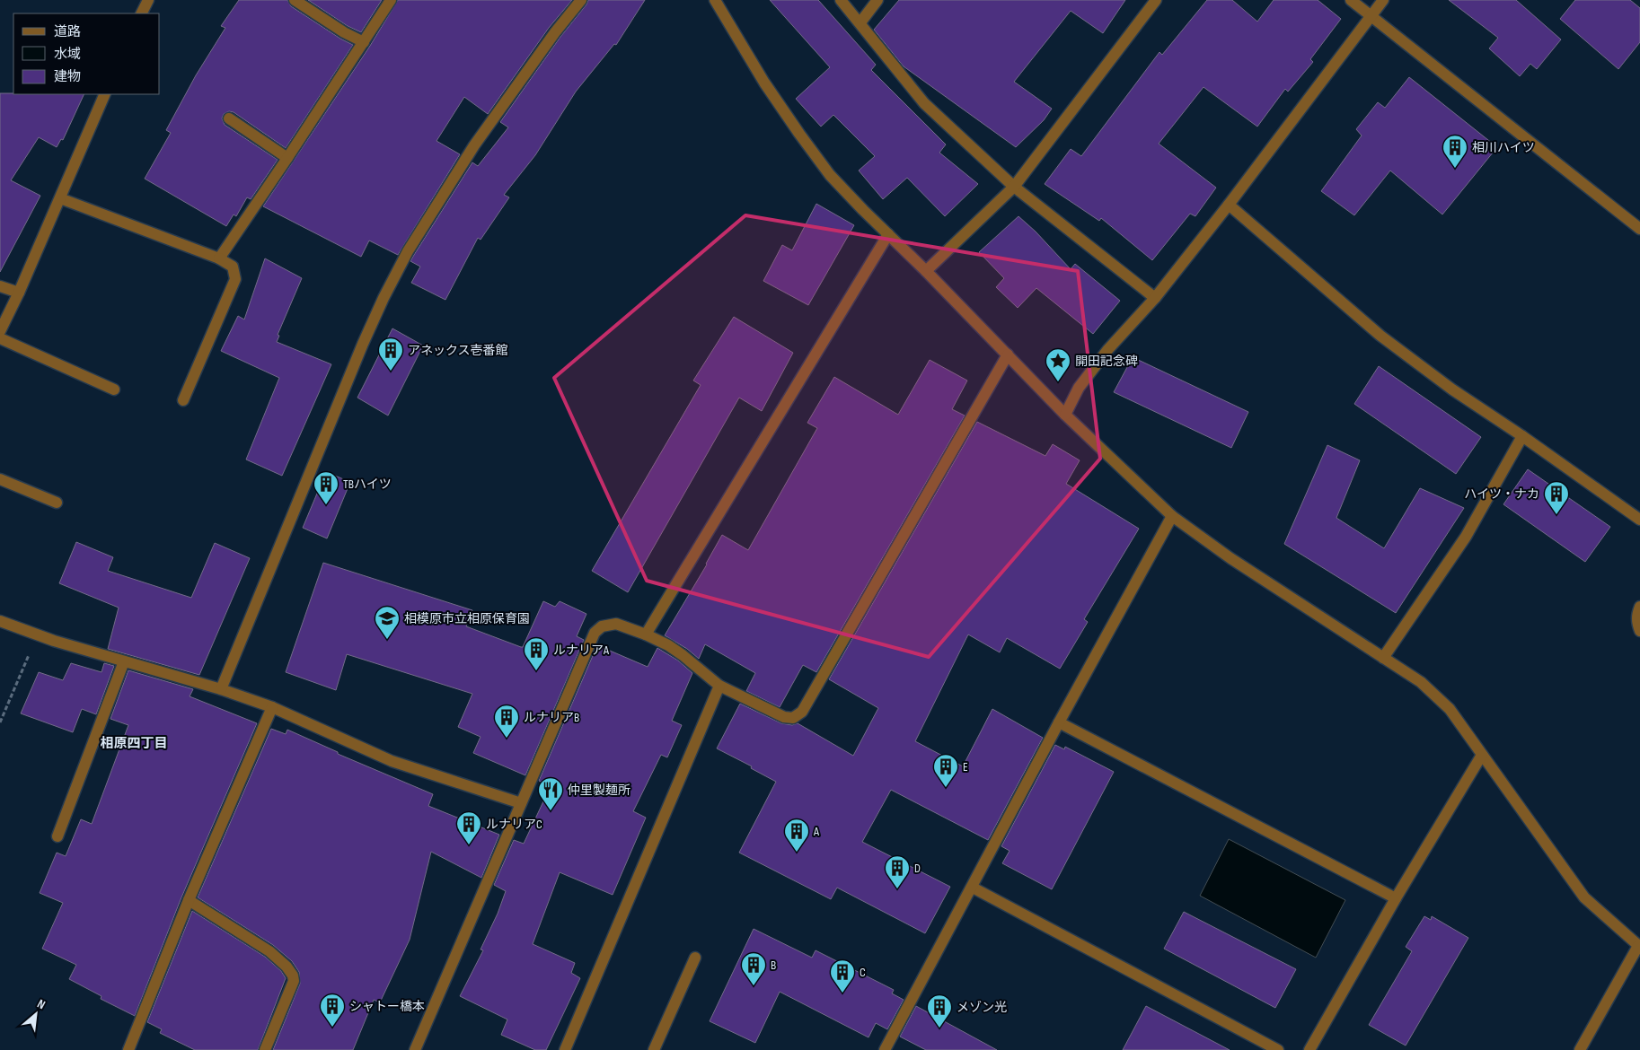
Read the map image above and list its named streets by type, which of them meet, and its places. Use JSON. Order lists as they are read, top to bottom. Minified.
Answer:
{"districts":["相原四丁目"],"places":{"building":["相川ハイツ","アネックス壱番館","TBハイツ","ハイツ・ナカ","ルナリアA","ルナリアB","E","ルナリアC","A","D","B","C","シャトー橋本","メゾン光"],"place":["開田記念碑"],"school or university":["相模原市立相原保育園"],"restaurant":["仲里製麺所"]},"legend":["道路","水域","建物"],"north":"top right"}
